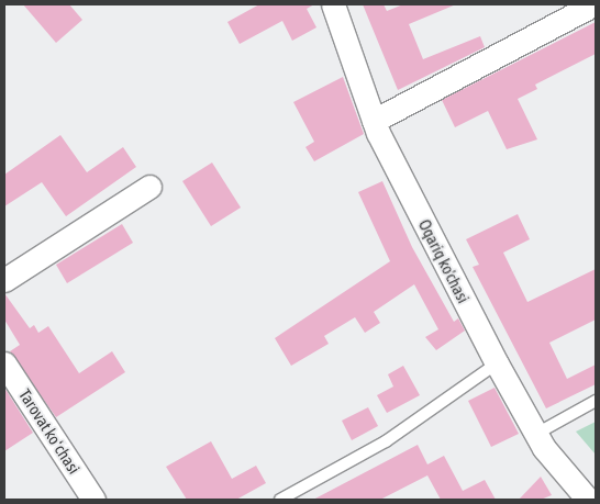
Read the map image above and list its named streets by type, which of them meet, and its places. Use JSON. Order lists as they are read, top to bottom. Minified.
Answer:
{"streets":{"street":["Oqariq ko'chasi","Tarovat koʻchasi"]}}
